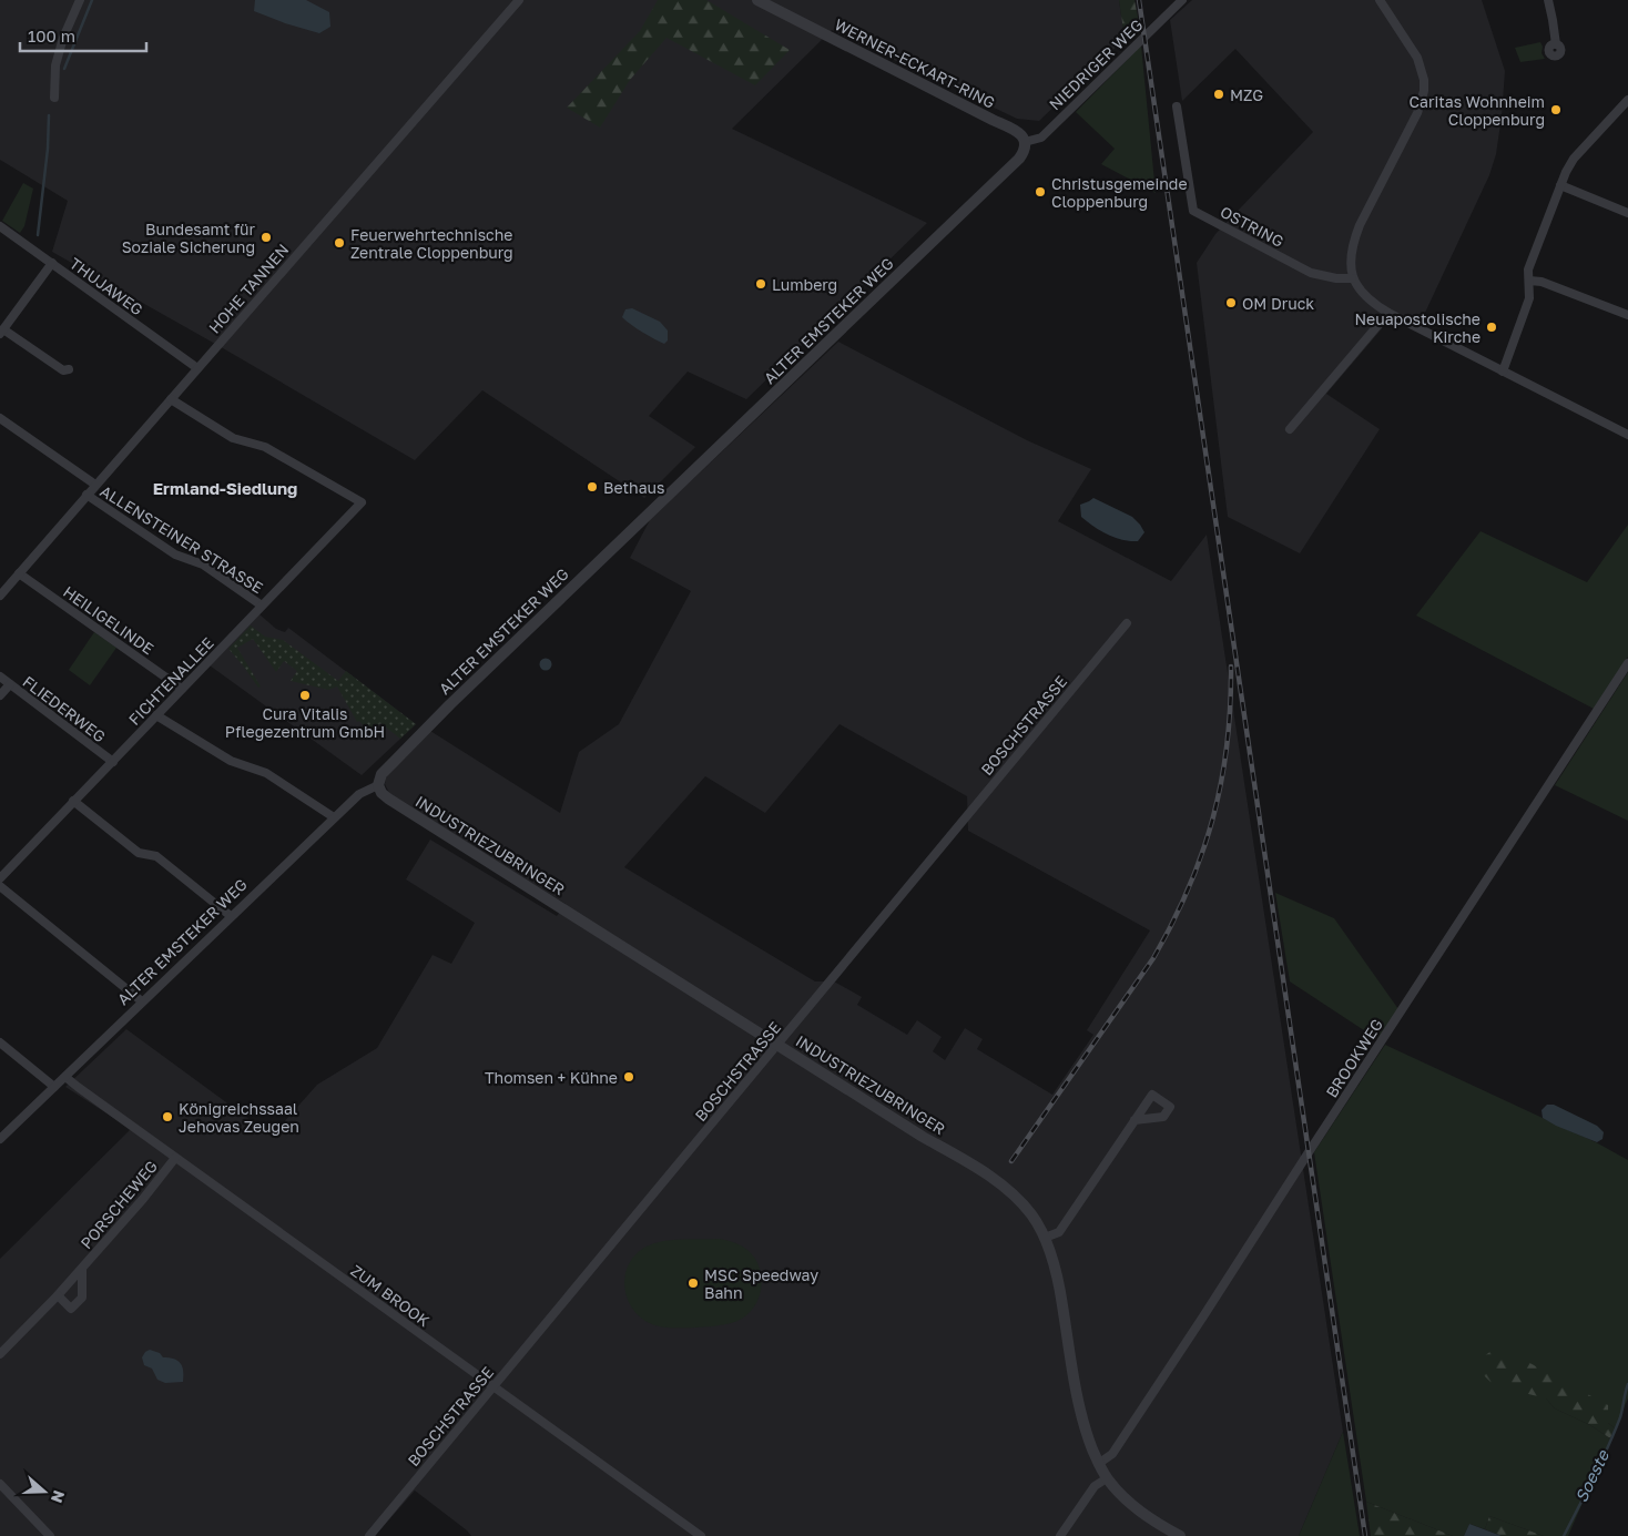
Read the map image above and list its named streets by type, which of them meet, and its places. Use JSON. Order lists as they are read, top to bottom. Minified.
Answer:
{"streets":{"street":["WERNER-ECKART-RING","NIEDRIGER WEG","OSTRING","THUJAWEG","HOHE TANNEN","ALTER EMSTEKER WEG","ALLENSTEINER STRASSE","HEILIGELINDE","FICHTENALLEE","FLIEDERWEG","BOSCHSTRASSE","INDUSTRIEZUBRINGER","BROOKWEG","PORSCHEWEG","ZUM BROOK"]},"crossings":[["WERNER-ECKART-RING","NIEDRIGER WEG"],["WERNER-ECKART-RING","ALTER EMSTEKER WEG"],["NIEDRIGER WEG","ALTER EMSTEKER WEG"],["THUJAWEG","HOHE TANNEN"],["HOHE TANNEN","ALLENSTEINER STRASSE"],["HOHE TANNEN","HEILIGELINDE"],["HOHE TANNEN","FICHTENALLEE"],["ALTER EMSTEKER WEG","INDUSTRIEZUBRINGER"],["ALTER EMSTEKER WEG","ZUM BROOK"],["ALLENSTEINER STRASSE","FICHTENALLEE"],["HEILIGELINDE","FICHTENALLEE"],["FICHTENALLEE","FLIEDERWEG"],["BOSCHSTRASSE","INDUSTRIEZUBRINGER"],["BOSCHSTRASSE","ZUM BROOK"],["INDUSTRIEZUBRINGER","BROOKWEG"],["PORSCHEWEG","ZUM BROOK"]],"districts":["Ermland-Siedlung"],"water":["Soeste"],"places":["MZG","Caritas Wohnheim Cloppenburg","Christusgemeinde Cloppenburg","Bundesamt für Soziale Sicherung","Feuerwehrtechnische Zentrale Cloppenburg","Lumberg","OM Druck","Neuapostolische Kirche","Bethaus","Cura Vitalis Pflegezentrum GmbH","Thomsen + Kühne","Königreichssaal Jehovas Zeugen","MSC Speedway Bahn"],"scale_bar":"100 m","north":"right"}
